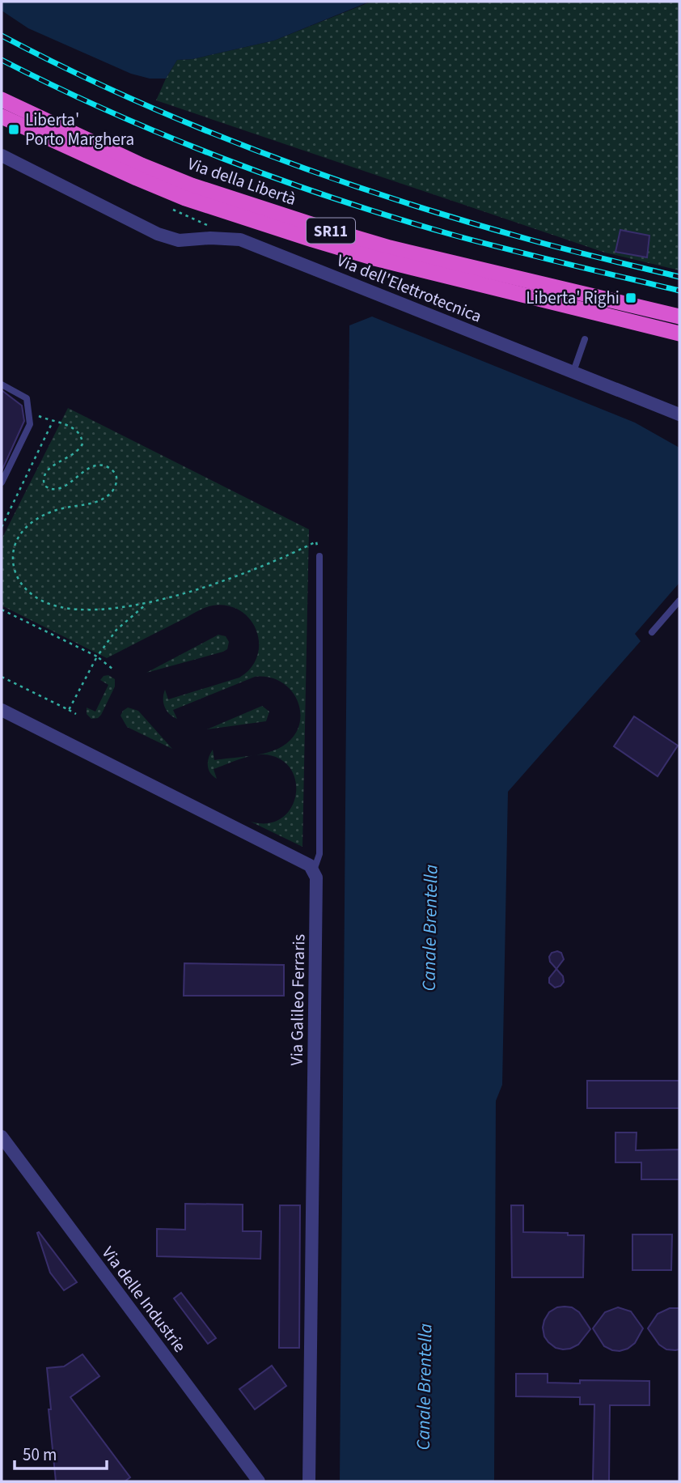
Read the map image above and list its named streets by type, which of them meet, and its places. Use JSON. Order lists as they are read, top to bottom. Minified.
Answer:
{"streets":{"highway":["Via della Libertà","SR11"],"street":["Via dell'Elettrotecnica","Via Galileo Ferraris","Via delle Industrie"]},"water":["Canale Brentella"],"places":{"transit":["Liberta' Porto Marghera","Liberta' Righi"]},"scale_bar":"50 m"}
